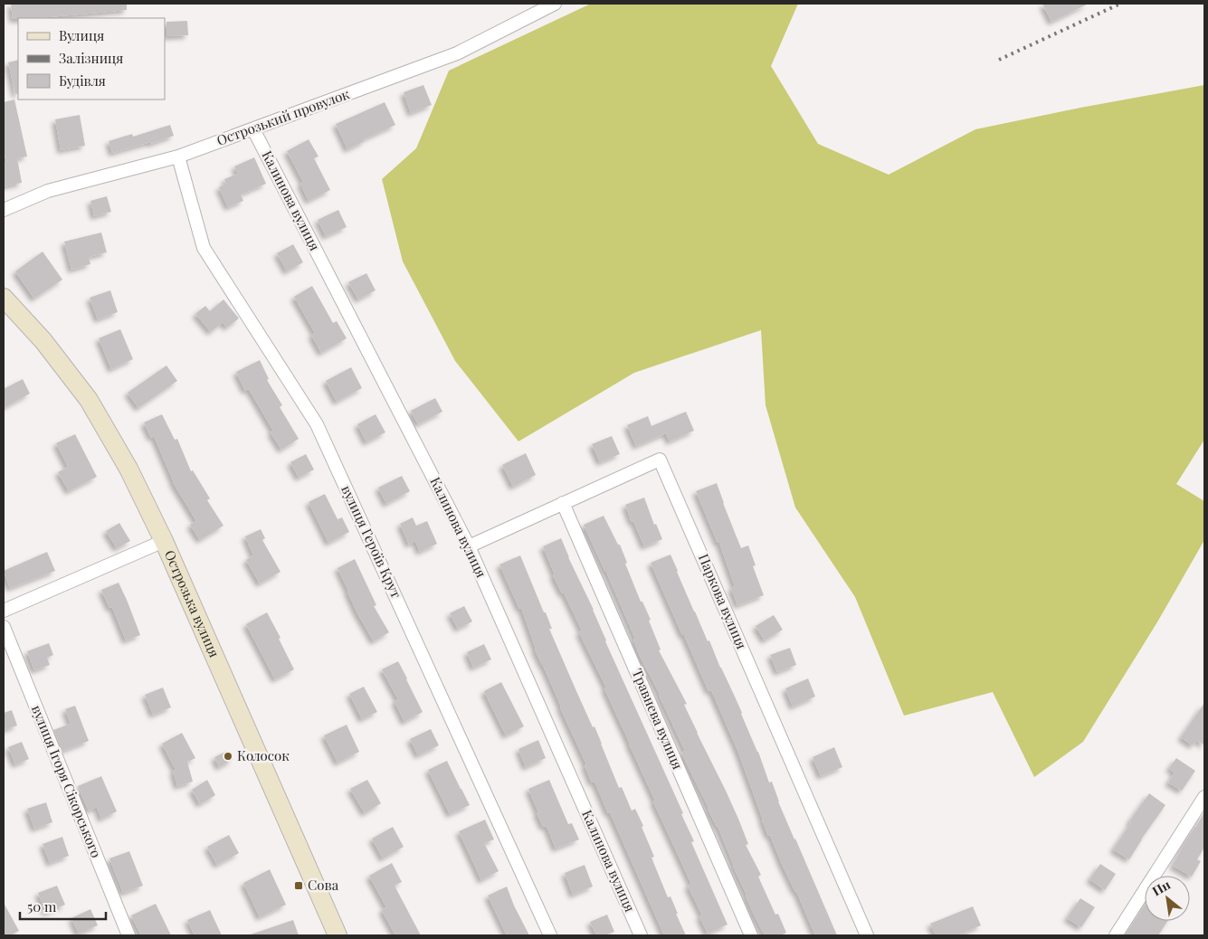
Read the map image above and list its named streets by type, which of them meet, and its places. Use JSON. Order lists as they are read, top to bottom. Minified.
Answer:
{"streets":{"main road":["Острозька вулиця"],"street":["Острозький провулок","Калинова вулиця","вулиця Героїв Крут","Паркова вулиця","Травнева вулиця","вулиця Ігоря Сікорського"]},"crossings":[["Острозький провулок","Калинова вулиця"],["Острозький провулок","вулиця Героїв Крут"],["Калинова вулиця","Паркова вулиця"],["Паркова вулиця","Травнева вулиця"]],"places":{"other":["Колосок"],"transit":["Сова"]},"legend":["Вулиця","Залізниця","Будівля"],"scale_bar":"50 m","north":"top left"}
